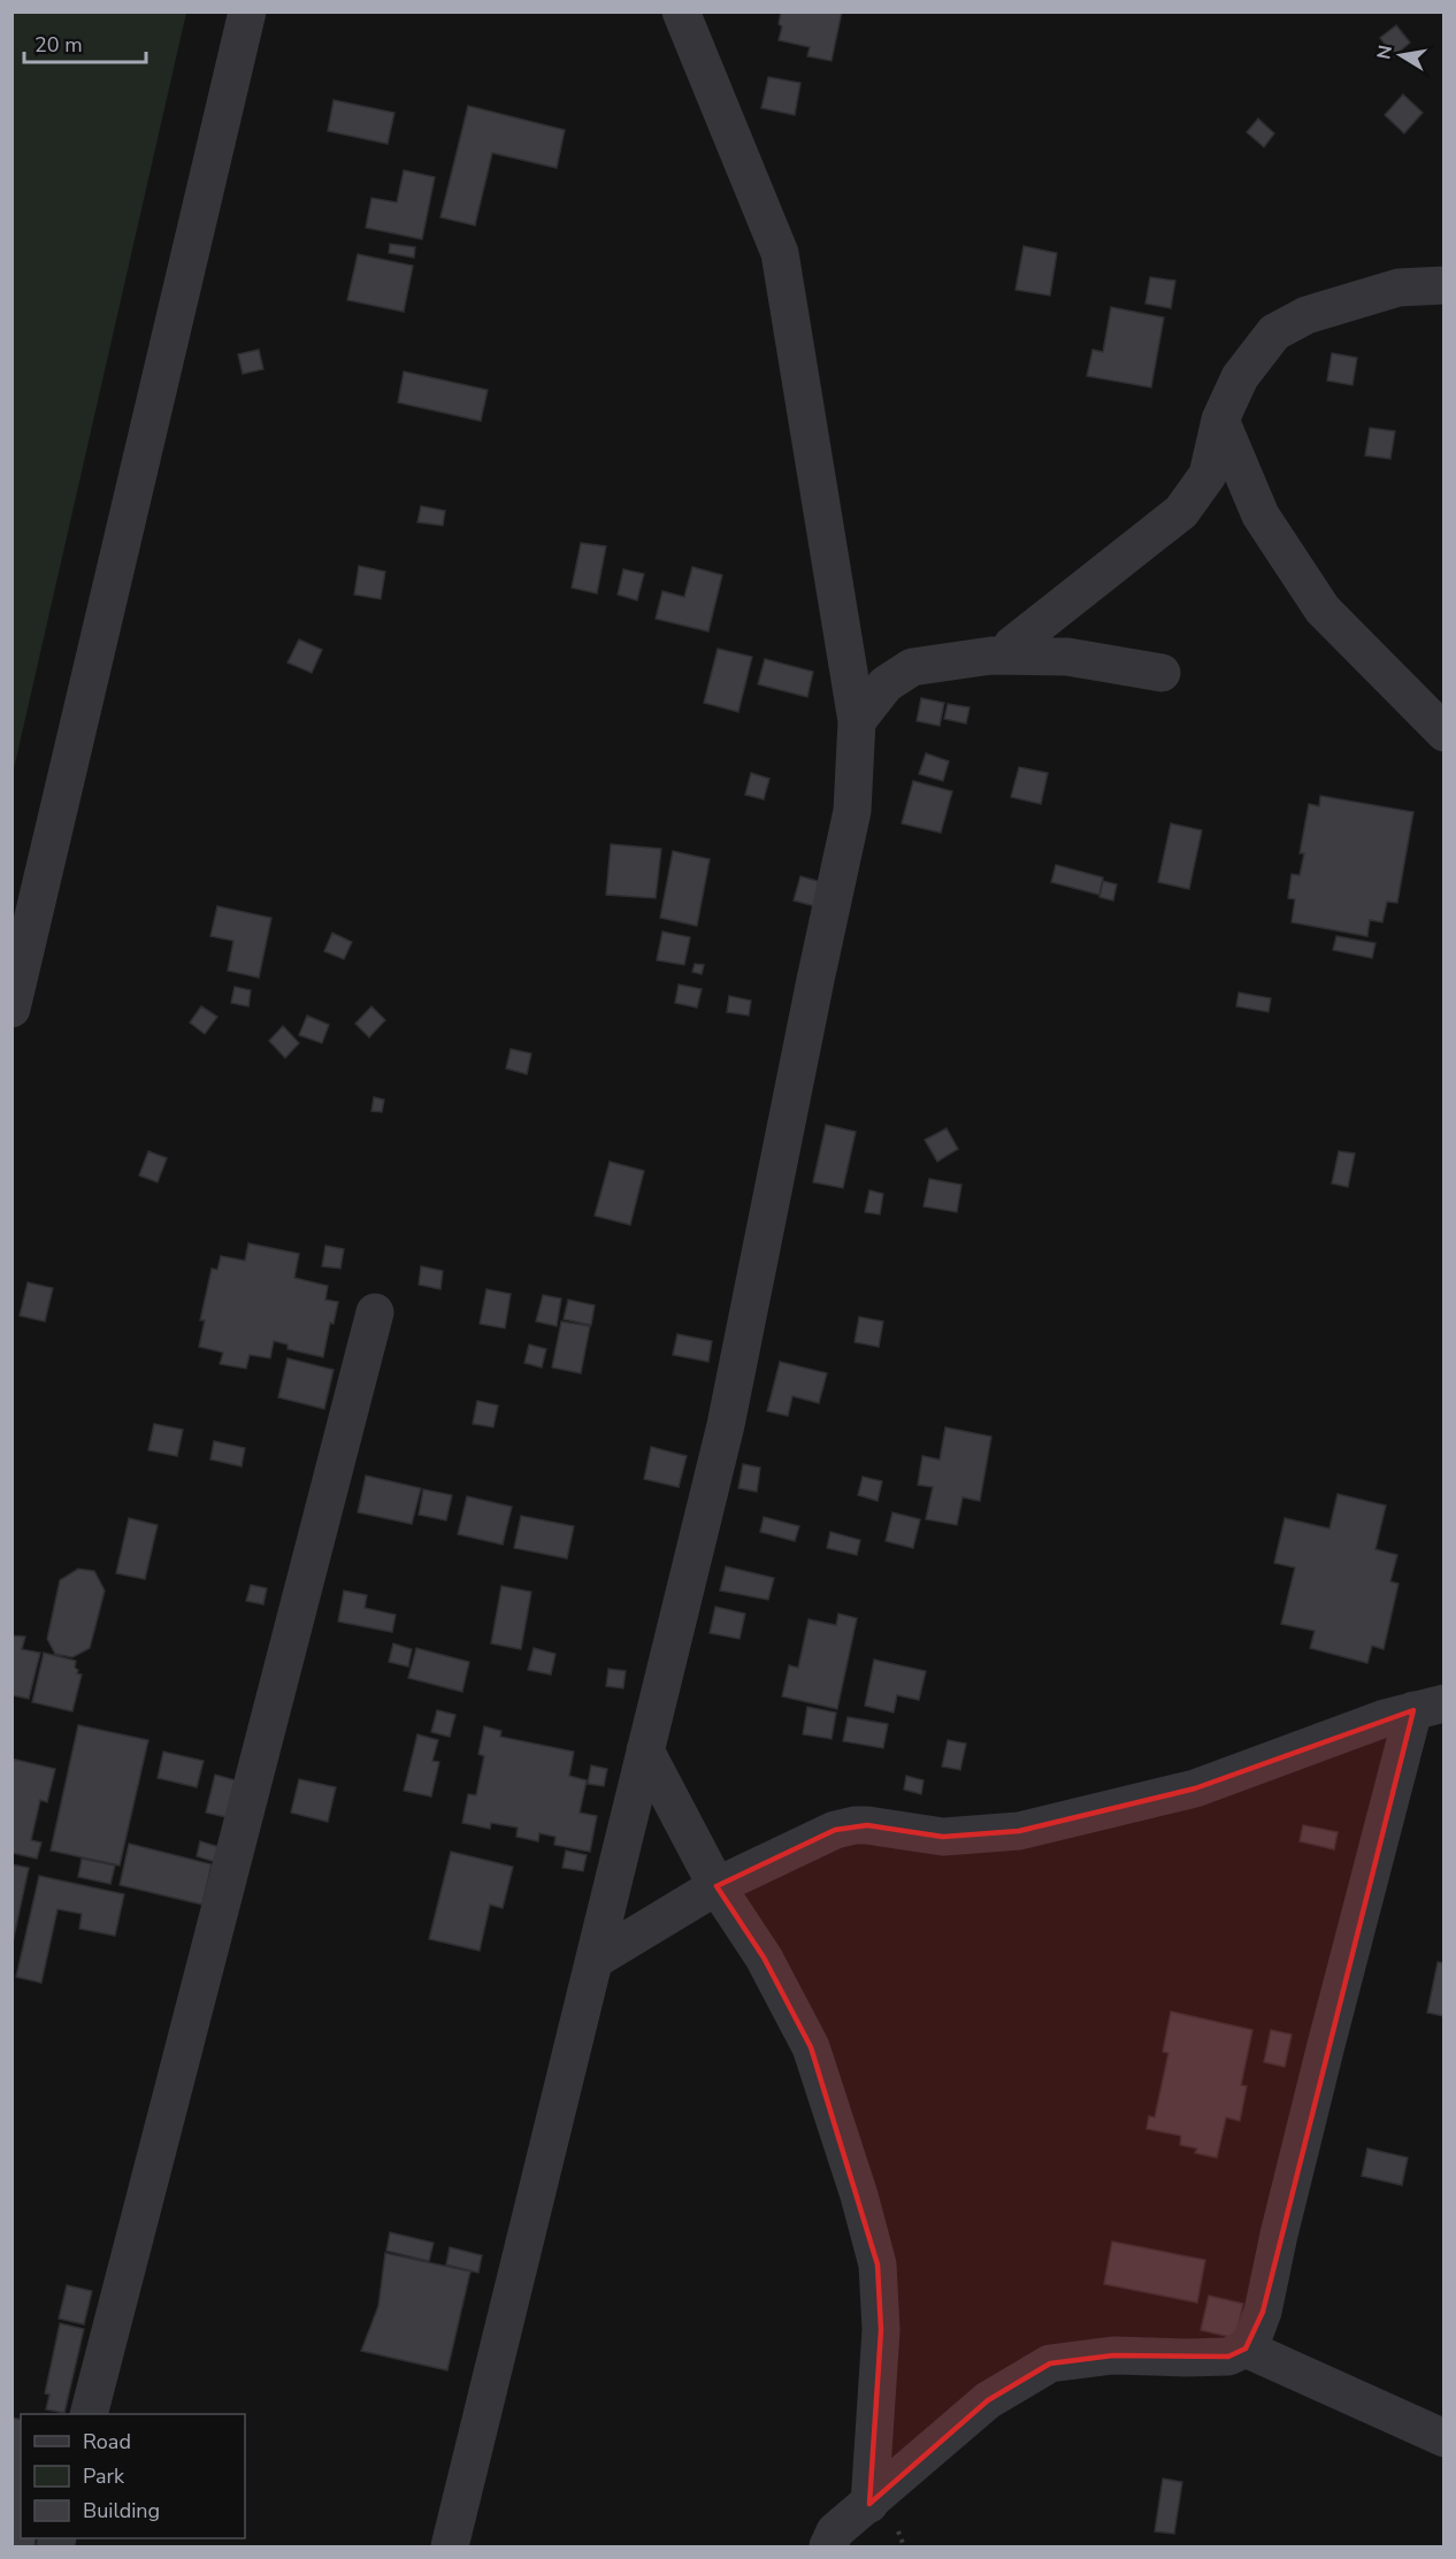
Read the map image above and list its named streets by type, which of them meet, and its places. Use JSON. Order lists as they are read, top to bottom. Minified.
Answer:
{"legend":["Road","Park","Building"],"scale_bar":"20 m","north":"left"}
